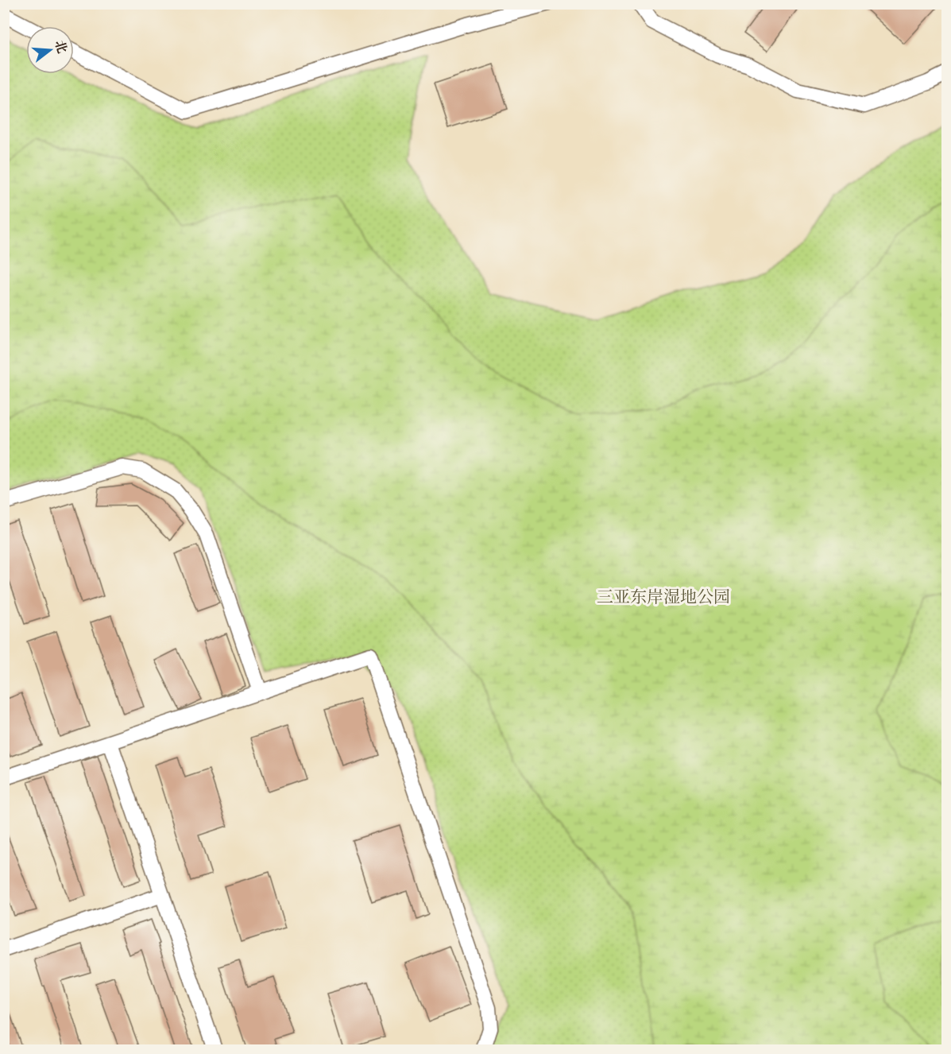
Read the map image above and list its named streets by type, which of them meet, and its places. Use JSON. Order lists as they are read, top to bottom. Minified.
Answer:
{"parks":["三亚东岸湿地公园"],"north":"right"}
